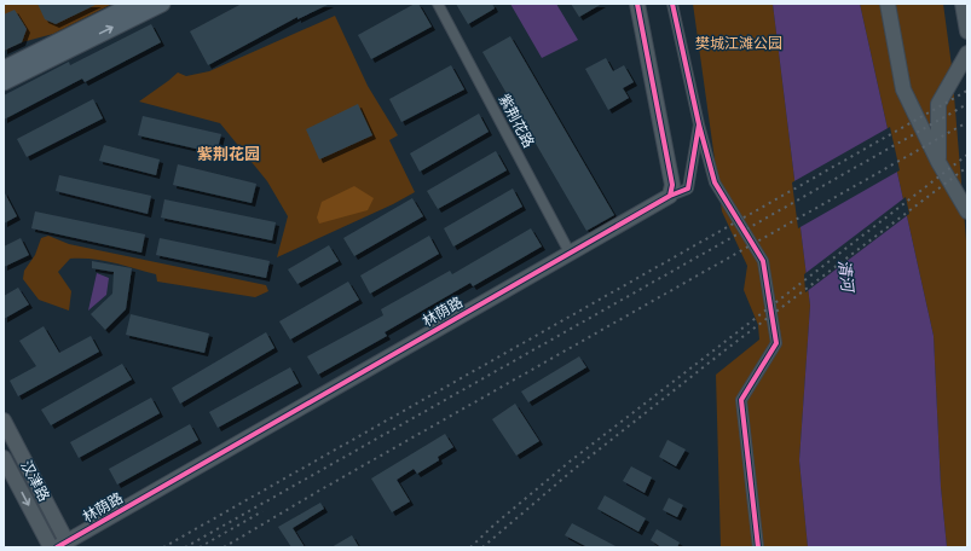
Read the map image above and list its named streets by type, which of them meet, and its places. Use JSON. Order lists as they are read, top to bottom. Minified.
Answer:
{"streets":{"street":["紫荆花路","林荫路","汉津路"]},"crossings":[["紫荆花路","林荫路"],["林荫路","汉津路"]],"districts":["紫荆花园"],"water":["清河"],"parks":["樊城江滩公园"]}
